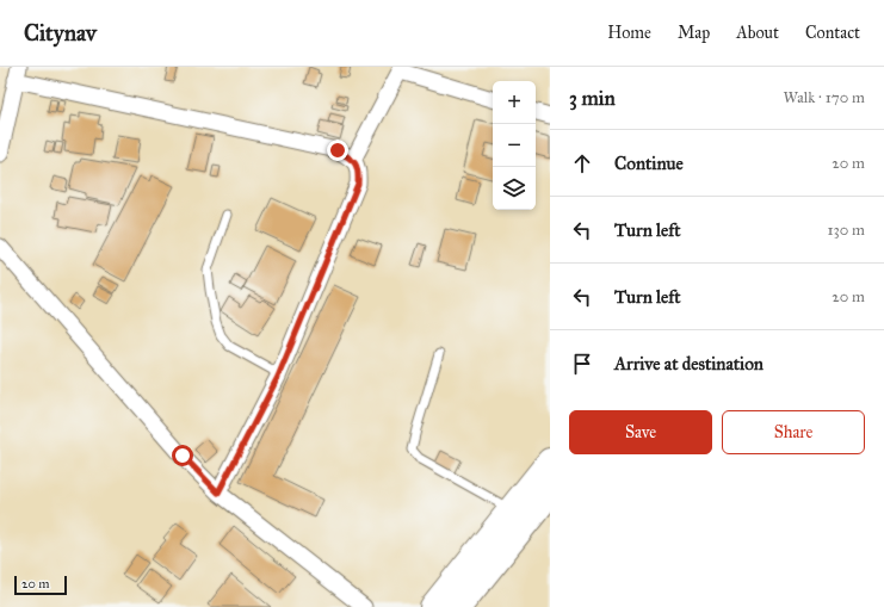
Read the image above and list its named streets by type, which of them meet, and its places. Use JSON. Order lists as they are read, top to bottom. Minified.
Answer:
{"scale_bar":"20 m","page":{"header":"Citynav","nav":["Home","Map","About","Contact"],"heading":["3 min","Walk · 170 m"],"map_buttons":["+","−"],"list":[["Continue","20 m"],["Turn left","130 m"],["Turn left","20 m"],"Arrive at destination"],"buttons":["Save","Share"],"scale":"20 m"}}
